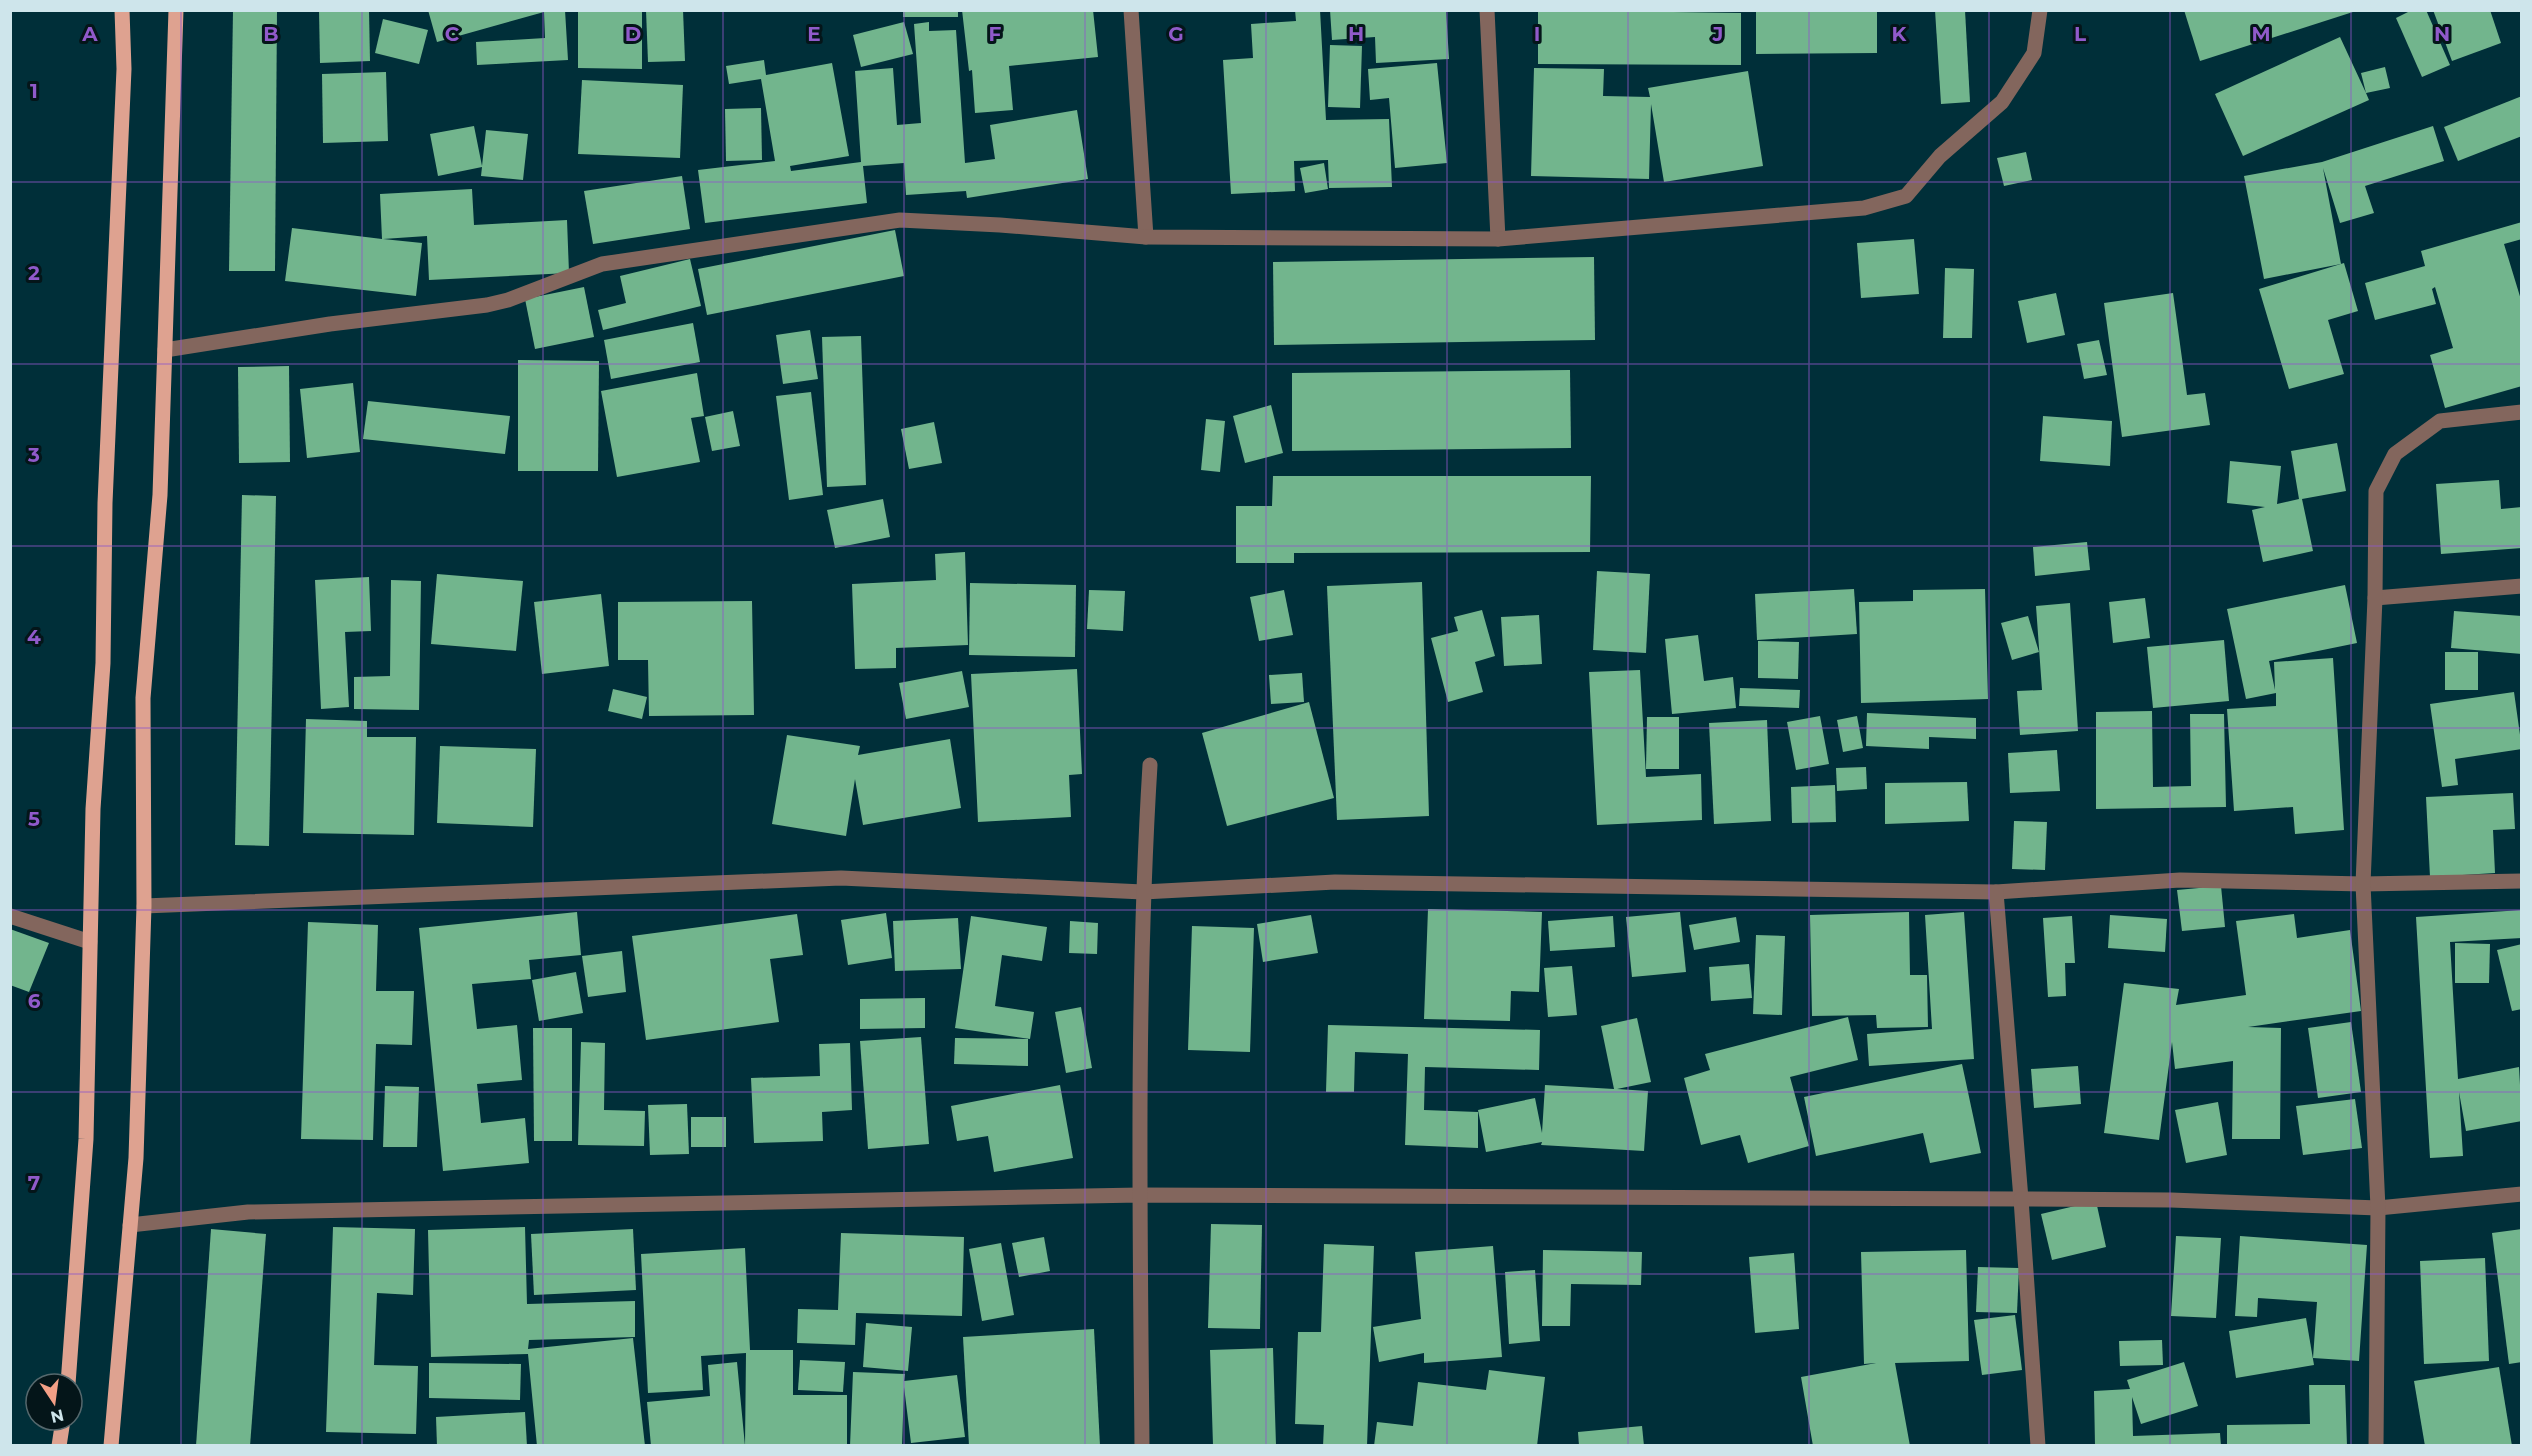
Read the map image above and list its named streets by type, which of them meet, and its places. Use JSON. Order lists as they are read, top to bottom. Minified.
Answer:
{"north":"bottom","grid":{"columns":["A","B","C","D","E","F","G","H","I","J","K","L","M","N"],"rows":["1","2","3","4","5","6","7"]}}
